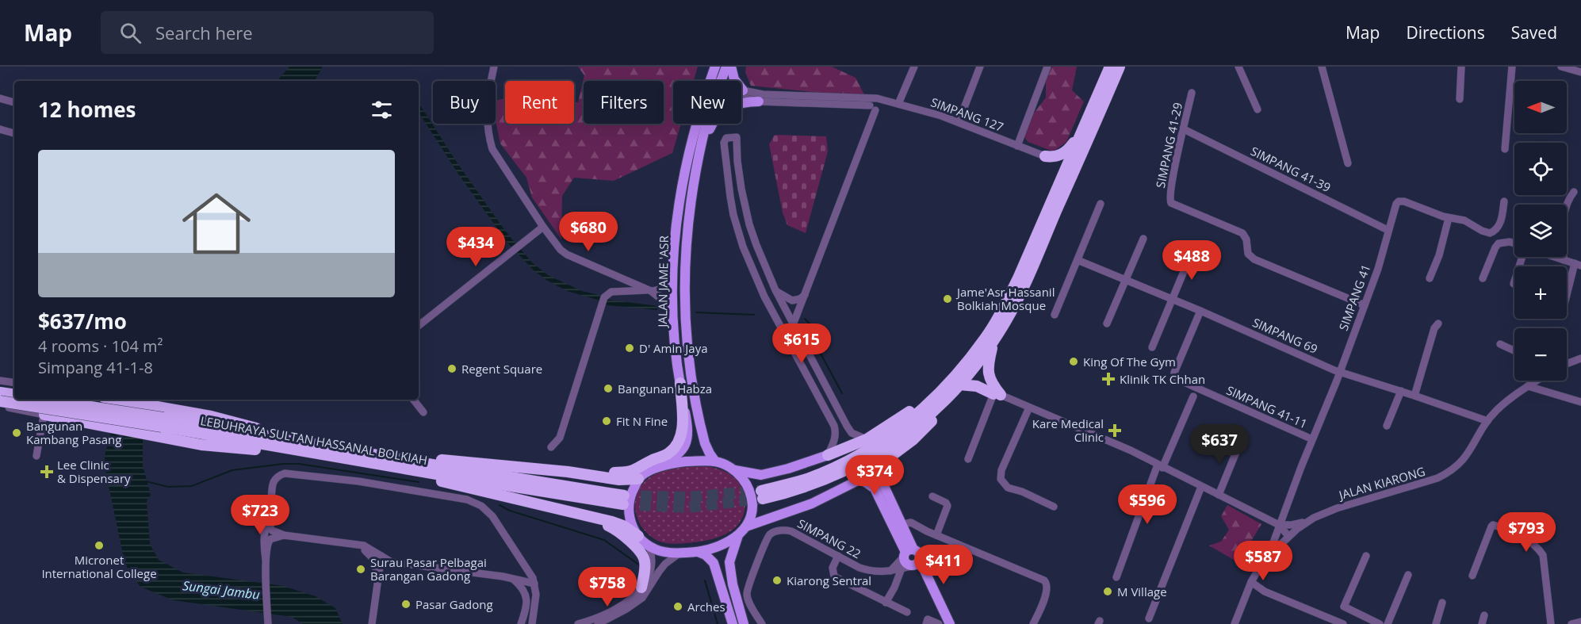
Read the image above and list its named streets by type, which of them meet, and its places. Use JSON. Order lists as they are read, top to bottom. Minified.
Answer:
{"streets":{"highway":["LEBUHRAYA SULTAN HASSANAL BOLKIAH"],"main road":["JALAN JAME 'ASR"],"street":["SIMPANG 127","SIMPANG 41-29","SIMPANG 41-39","SIMPANG 41","SIMPANG 69","SIMPANG 41-11","JALAN KIARONG","SIMPANG 22"]},"crossings":[["SIMPANG 41-29","SIMPANG 41-39"],["SIMPANG 41-29","SIMPANG 41"],["SIMPANG 41-39","SIMPANG 41"],["SIMPANG 41","SIMPANG 69"],["SIMPANG 41","SIMPANG 41-11"],["SIMPANG 41","JALAN KIARONG"],["SIMPANG 69","SIMPANG 41-11"],["SIMPANG 69","JALAN KIARONG"]],"water":["Sungai Jambu"],"places":{"other":["Jame'Asr Hassanil Bolkiah Mosque","D' Amin Jaya","King Of The Gym","Regent Square","Bangunan Habza","Fit N Fine","Bangunan Kambang Pasang","Micronet International College","Surau Pasar Pelbagai Barangan Gadong","Kiarong Sentral","M Village","Pasar Gadong","Arches"],"health":["Klinik TK Chhan","Kare Medical Clinic","Lee Clinic & Dispensary"]},"north":"left","page":{"header":"Map","search":"Search here","nav":["Map","Directions","Saved"],"map_buttons":["+","−"],"chip":["Buy","Rent","Filters","New"],"heading":"12 homes","list":[{"name":"$637/mo","note":"4 rooms · 104 m² · Simpang 41-1-8"}],"price":["$680","$434","$488","$615","$637","$374","$596","$723","$793","$587","$411","$758"]}}
